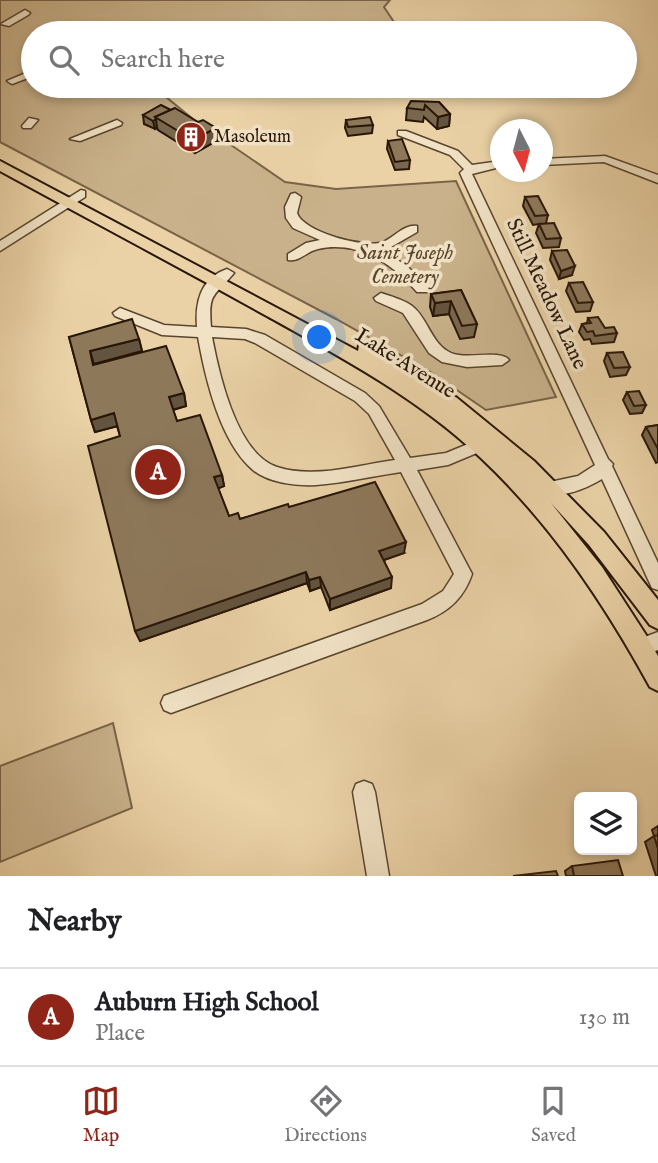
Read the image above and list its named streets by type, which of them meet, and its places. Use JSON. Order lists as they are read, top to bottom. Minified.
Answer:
{"streets":{"main road":["Lake Avenue"],"street":["Still Meadow Lane"]},"parks":["Saint Joseph Cemetery"],"places":{"building":["Masoleum"]},"north":"bottom","page":{"search":"Search here","pins":"A","heading":"Nearby","list":[{"mark":"A","name":"Auburn High School","note":"Place","value":"130 m"}],"nav":["Map","Directions","Saved"]}}
